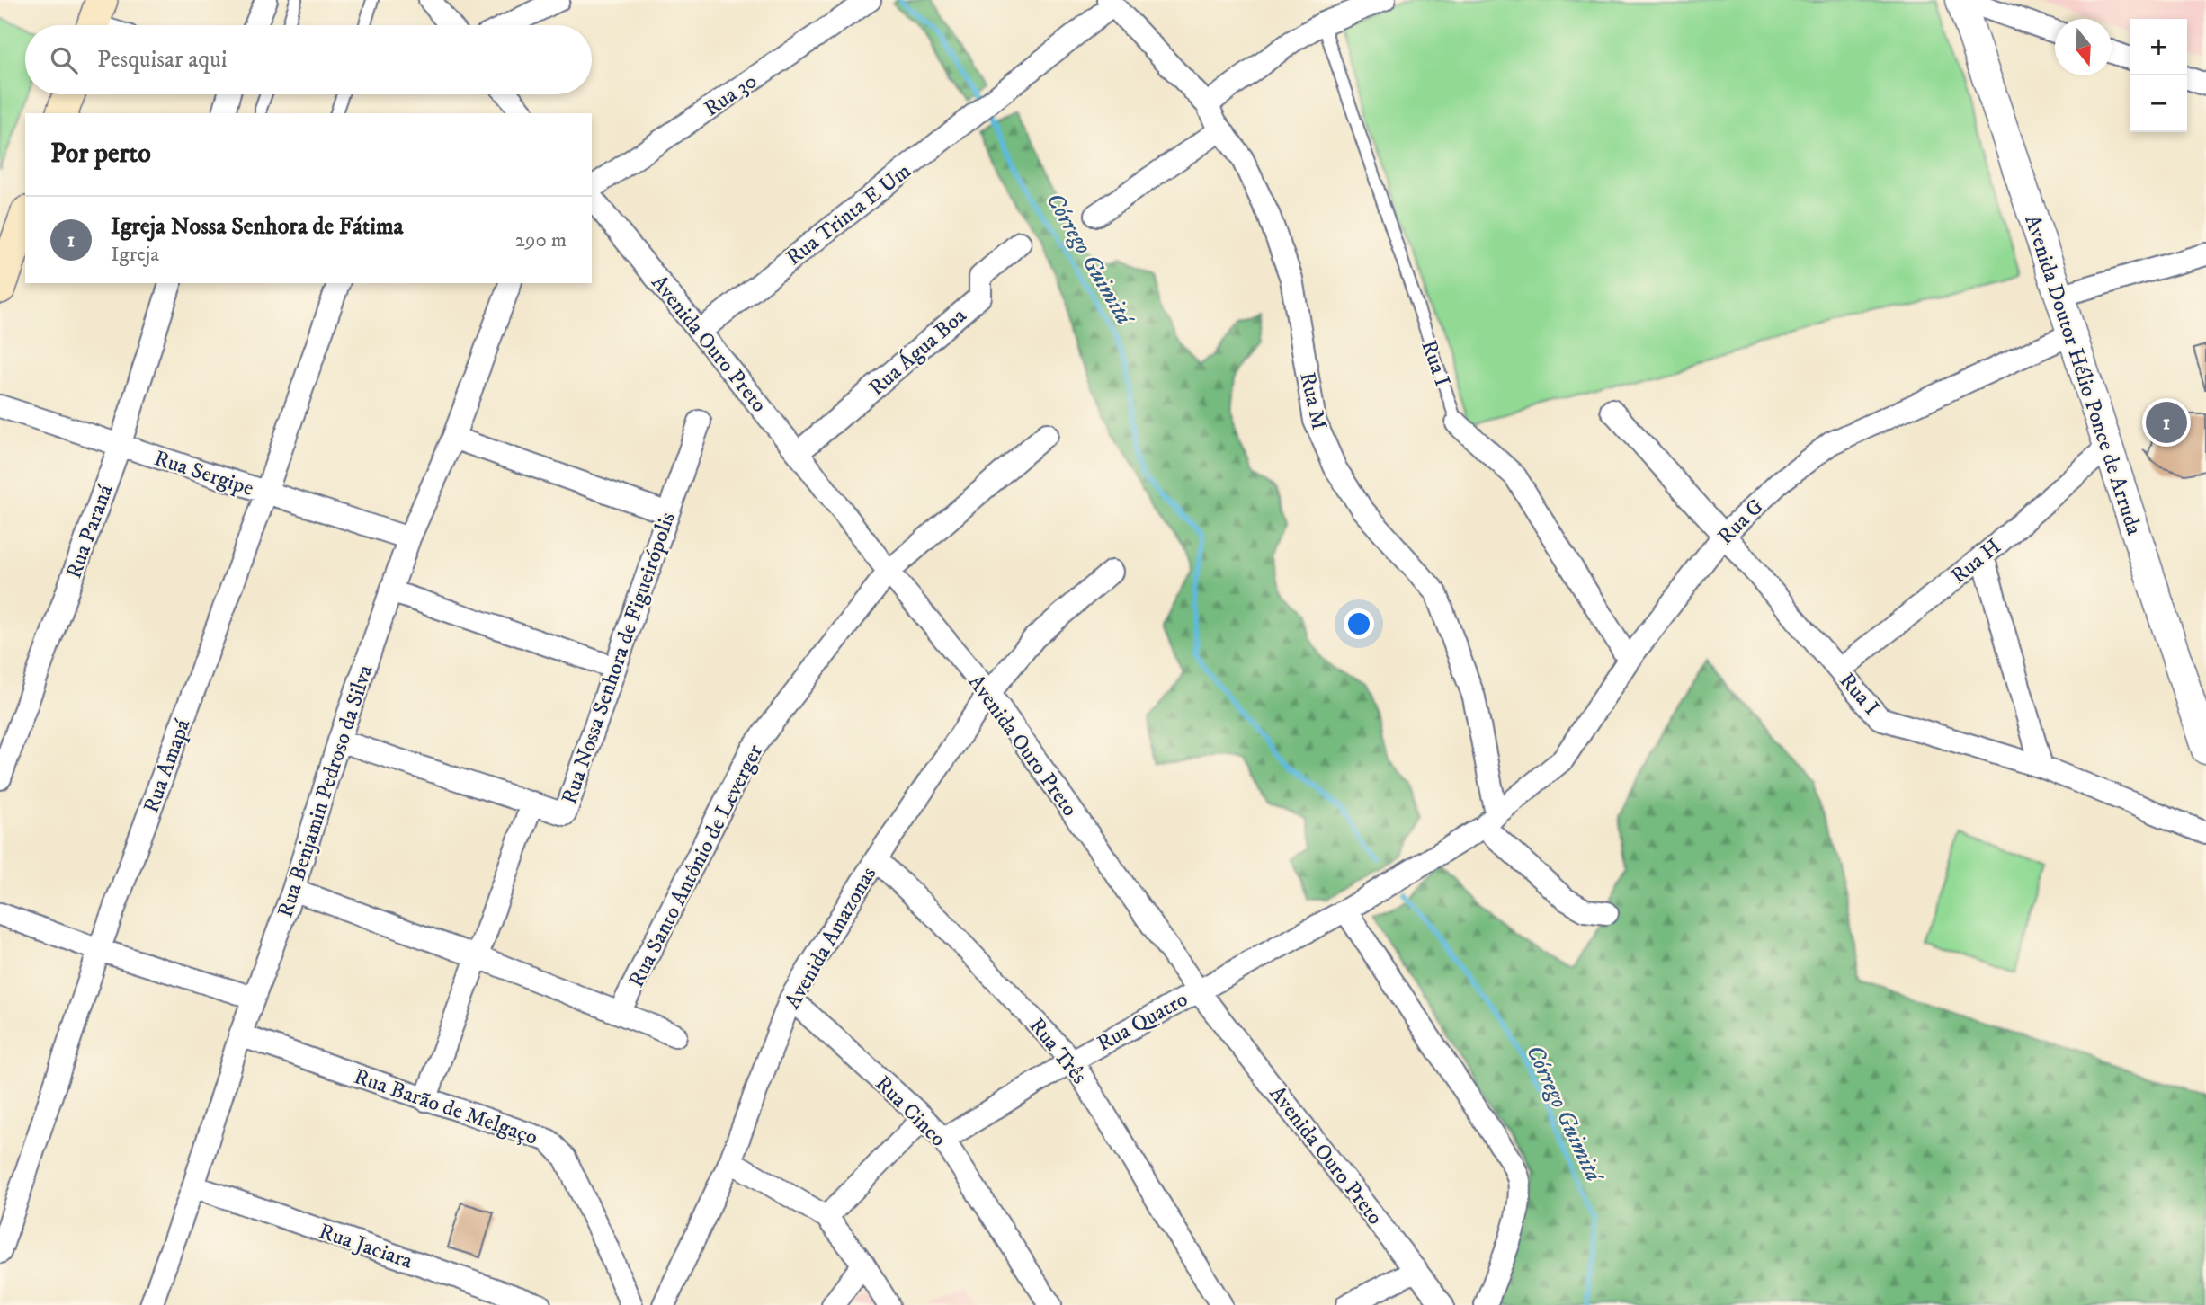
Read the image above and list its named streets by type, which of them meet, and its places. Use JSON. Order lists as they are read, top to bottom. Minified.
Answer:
{"streets":{"street":["Rua 30","Rua Trinta E Um","Avenida Ouro Preto","Rua Água Boa","Rua I","Avenida Doutor Hélio Ponce de Arruda","Rua M","Rua Sergipe","Rua G","Rua Paraná","Rua H","Rua Nossa Senhora de Figueirópolis","Rua Amapá","Rua Benjamin Pedroso da Silva","Rua Santo Antônio de Leverger","Avenida Amazonas","Rua Quatro","Rua Três","Rua Barão de Melgaço","Rua Cinco","Rua Jaciara"]},"crossings":[["Rua Trinta E Um","Avenida Ouro Preto"],["Rua Trinta E Um","Rua M"],["Avenida Ouro Preto","Rua Água Boa"],["Avenida Ouro Preto","Rua Santo Antônio de Leverger"],["Avenida Ouro Preto","Avenida Amazonas"],["Avenida Ouro Preto","Rua Quatro"],["Rua I","Rua G"],["Rua I","Rua H"],["Avenida Doutor Hélio Ponce de Arruda","Rua G"],["Avenida Doutor Hélio Ponce de Arruda","Rua H"],["Rua M","Rua G"],["Rua M","Rua Quatro"],["Rua Sergipe","Rua Paraná"],["Rua Sergipe","Rua Amapá"],["Rua Sergipe","Rua Benjamin Pedroso da Silva"],["Rua G","Rua Quatro"],["Rua Nossa Senhora de Figueirópolis","Rua Benjamin Pedroso da Silva"],["Rua Benjamin Pedroso da Silva","Rua Santo Antônio de Leverger"],["Rua Benjamin Pedroso da Silva","Rua Barão de Melgaço"],["Rua Benjamin Pedroso da Silva","Rua Jaciara"],["Avenida Amazonas","Rua Três"],["Avenida Amazonas","Rua Cinco"],["Rua Quatro","Rua Três"],["Rua Quatro","Rua Cinco"]],"water":["Córrego Guimitá"],"north":"bottom","page":{"map_buttons":["+","−"],"search":"Pesquisar aqui","heading":"Por perto","list":[{"mark":"1","name":"Igreja Nossa Senhora de Fátima","note":"Igreja","value":"290 m"}],"pins":"1"}}
